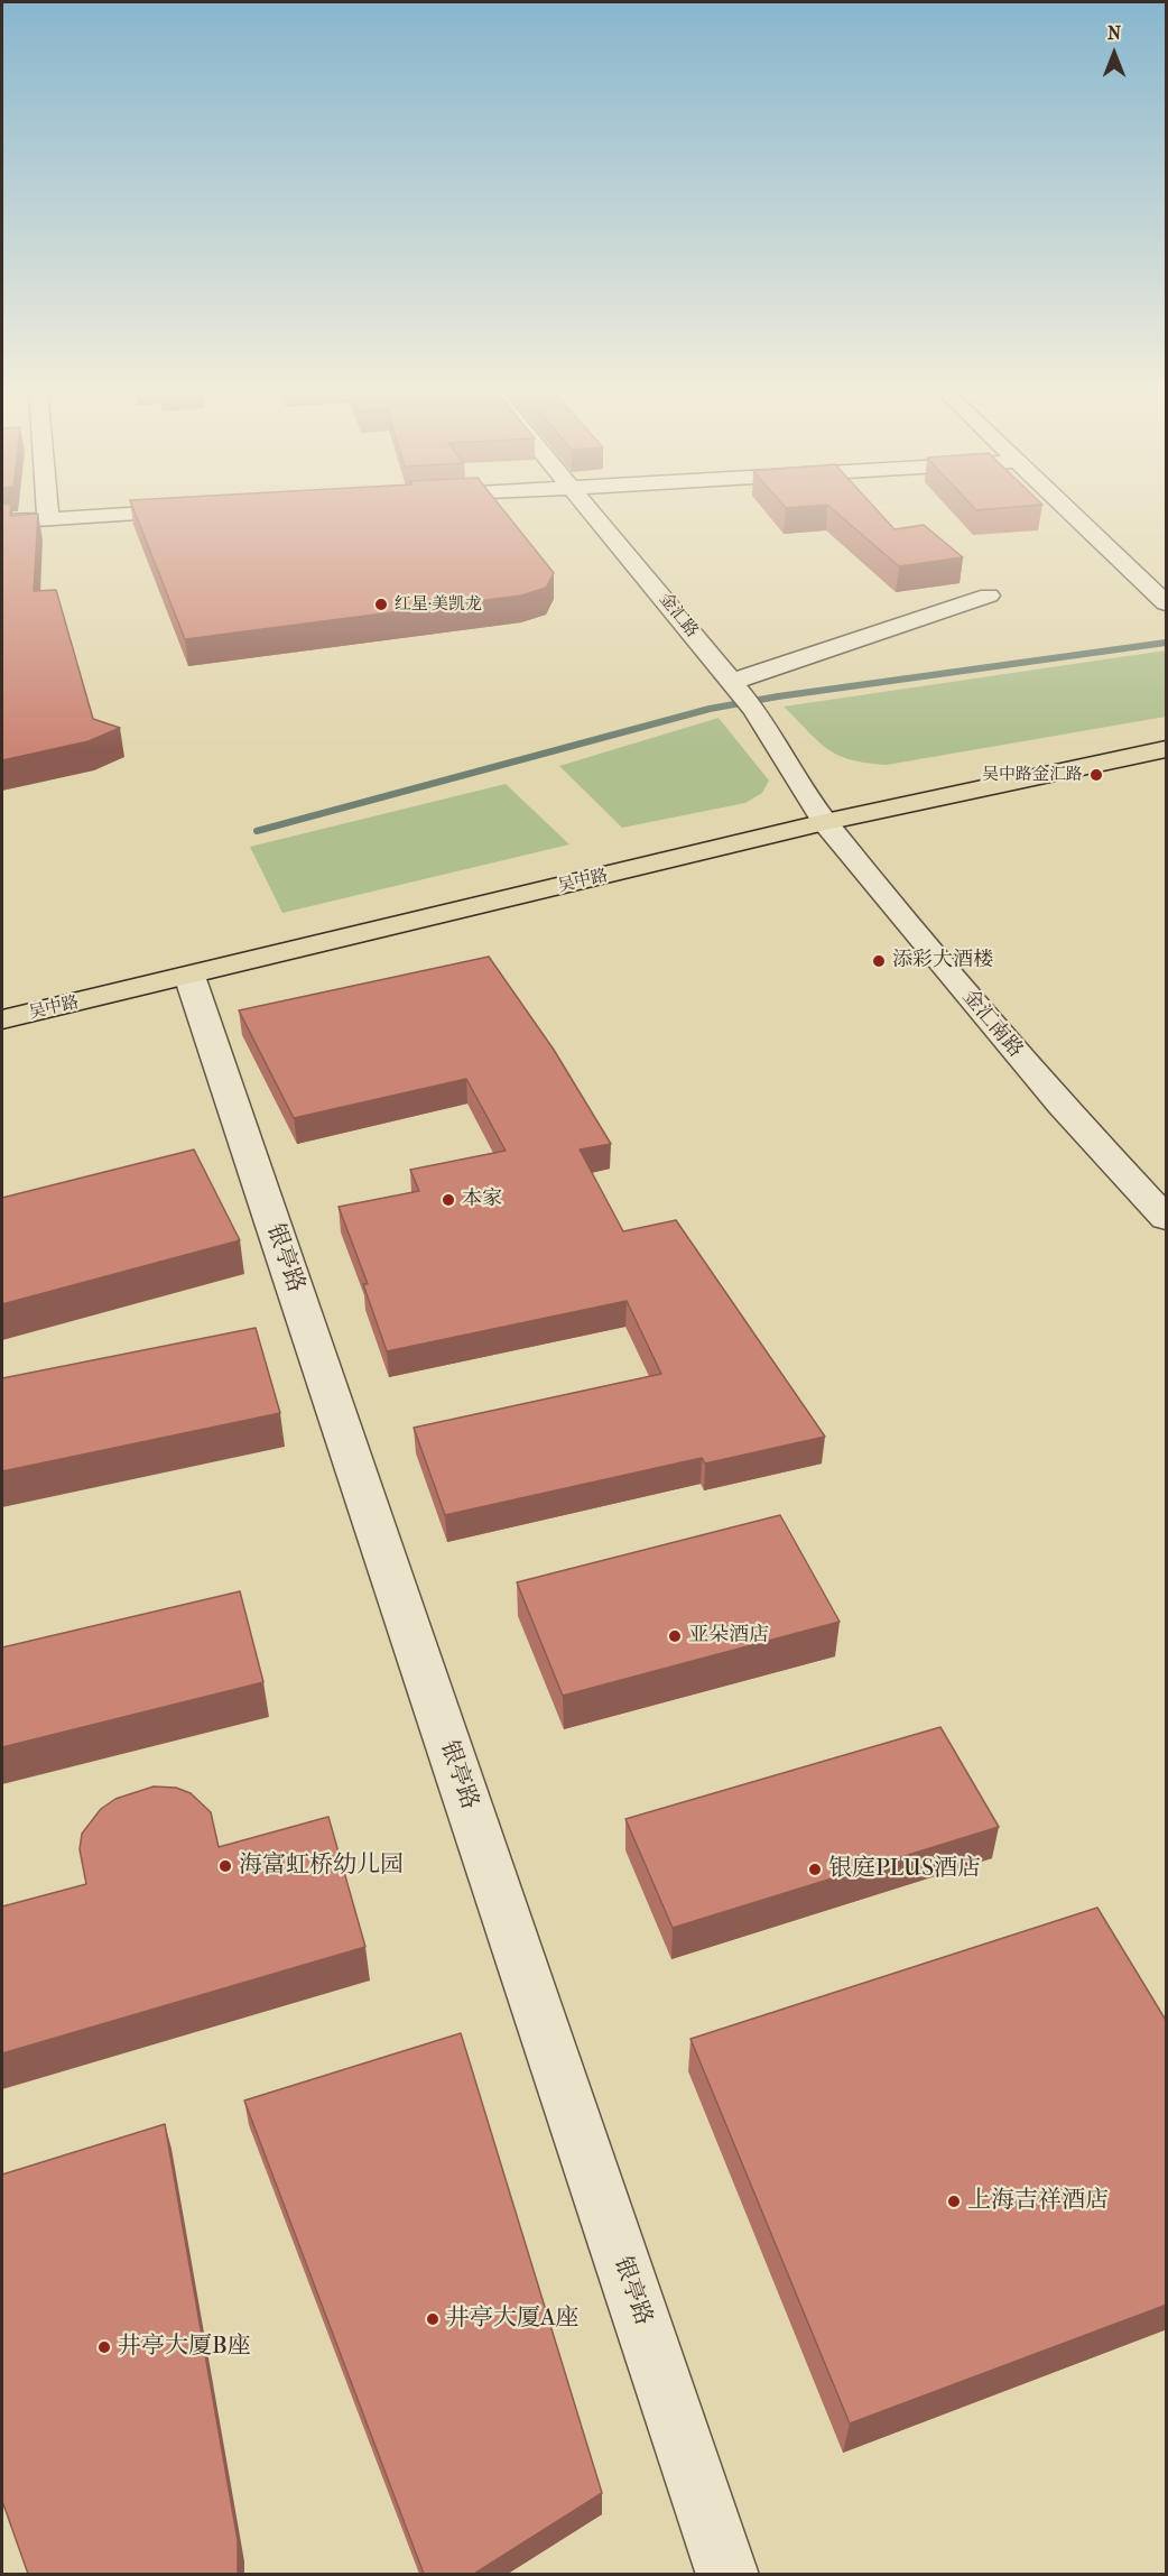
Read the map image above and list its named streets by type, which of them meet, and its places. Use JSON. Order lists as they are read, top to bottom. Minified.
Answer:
{"streets":{"main road":["吴中路"],"street":["金汇路","金汇南路","银亭路"]},"crossings":[["金汇路","吴中路"],["金汇路","金汇南路"],["吴中路","金汇南路"],["吴中路","银亭路"]],"places":["红星·美凯龙","吴中路金汇路","添彩大酒楼","本家","亚朵酒店","海富虹桥幼儿园","银庭PLUS酒店","上海吉祥酒店","井亭大厦A座","井亭大厦B座"],"north":"top"}
